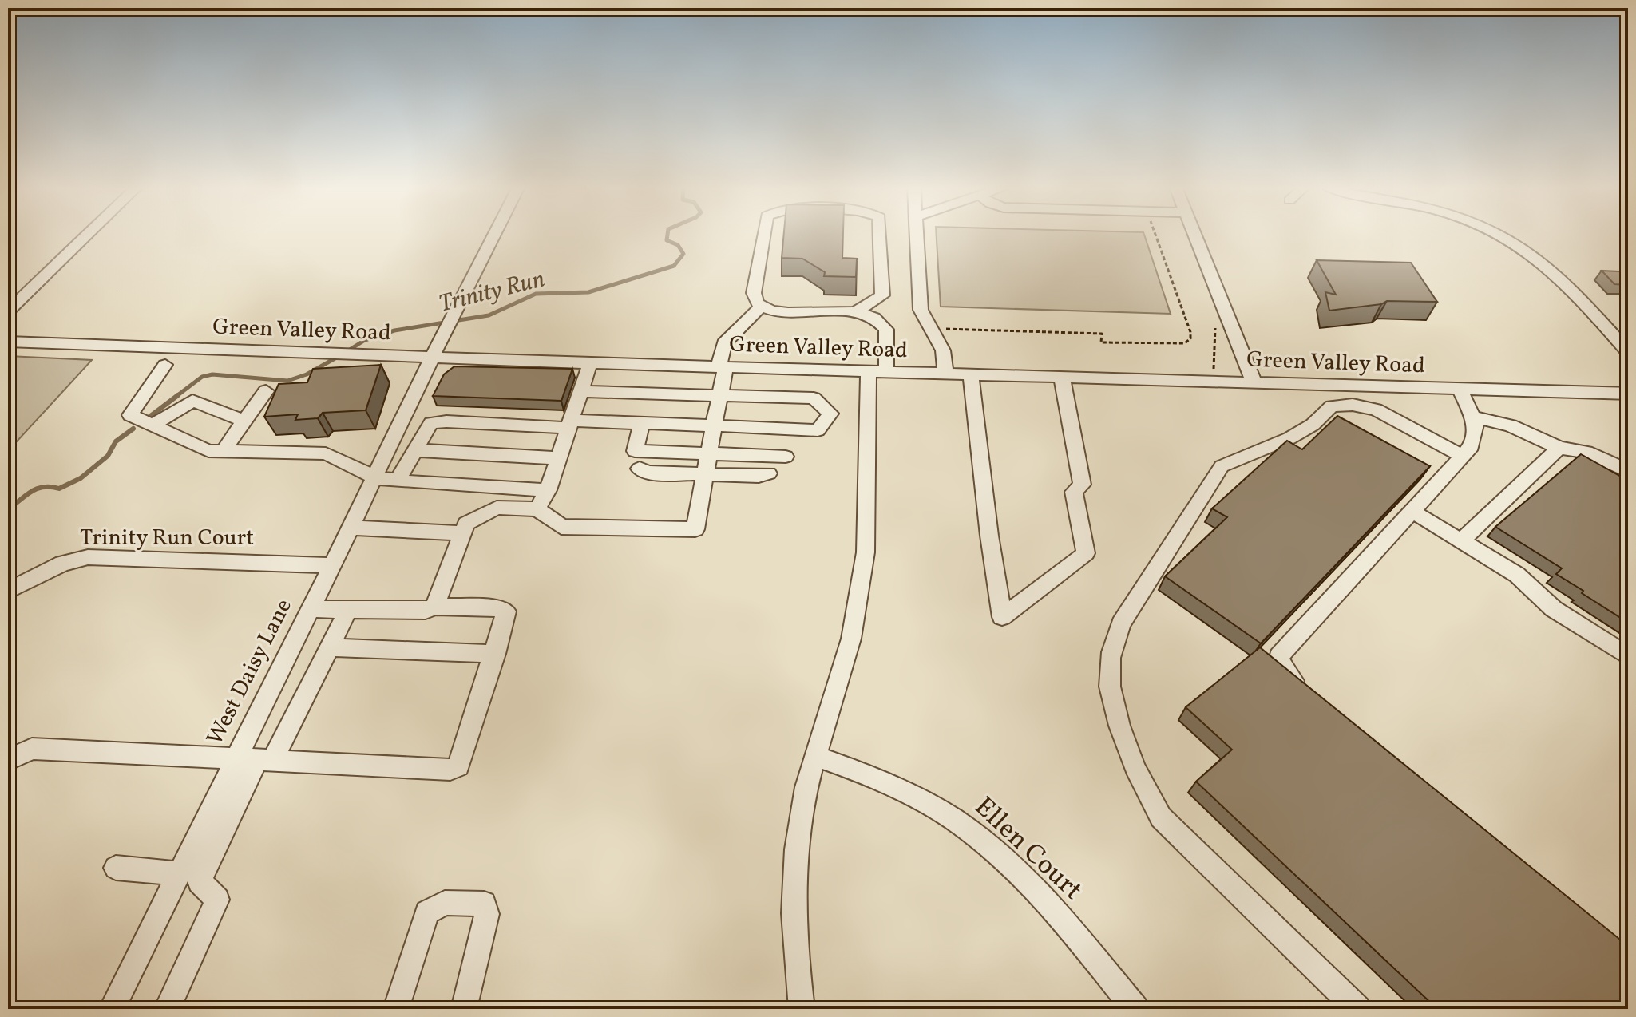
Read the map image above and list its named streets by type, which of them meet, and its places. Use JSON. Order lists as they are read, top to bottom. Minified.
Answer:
{"streets":{"street":["Green Valley Road","Trinity Run Court","West Daisy Lane","Ellen Court"]},"crossings":[["Green Valley Road","West Daisy Lane"],["Trinity Run Court","West Daisy Lane"]],"water":["Trinity Run"]}
